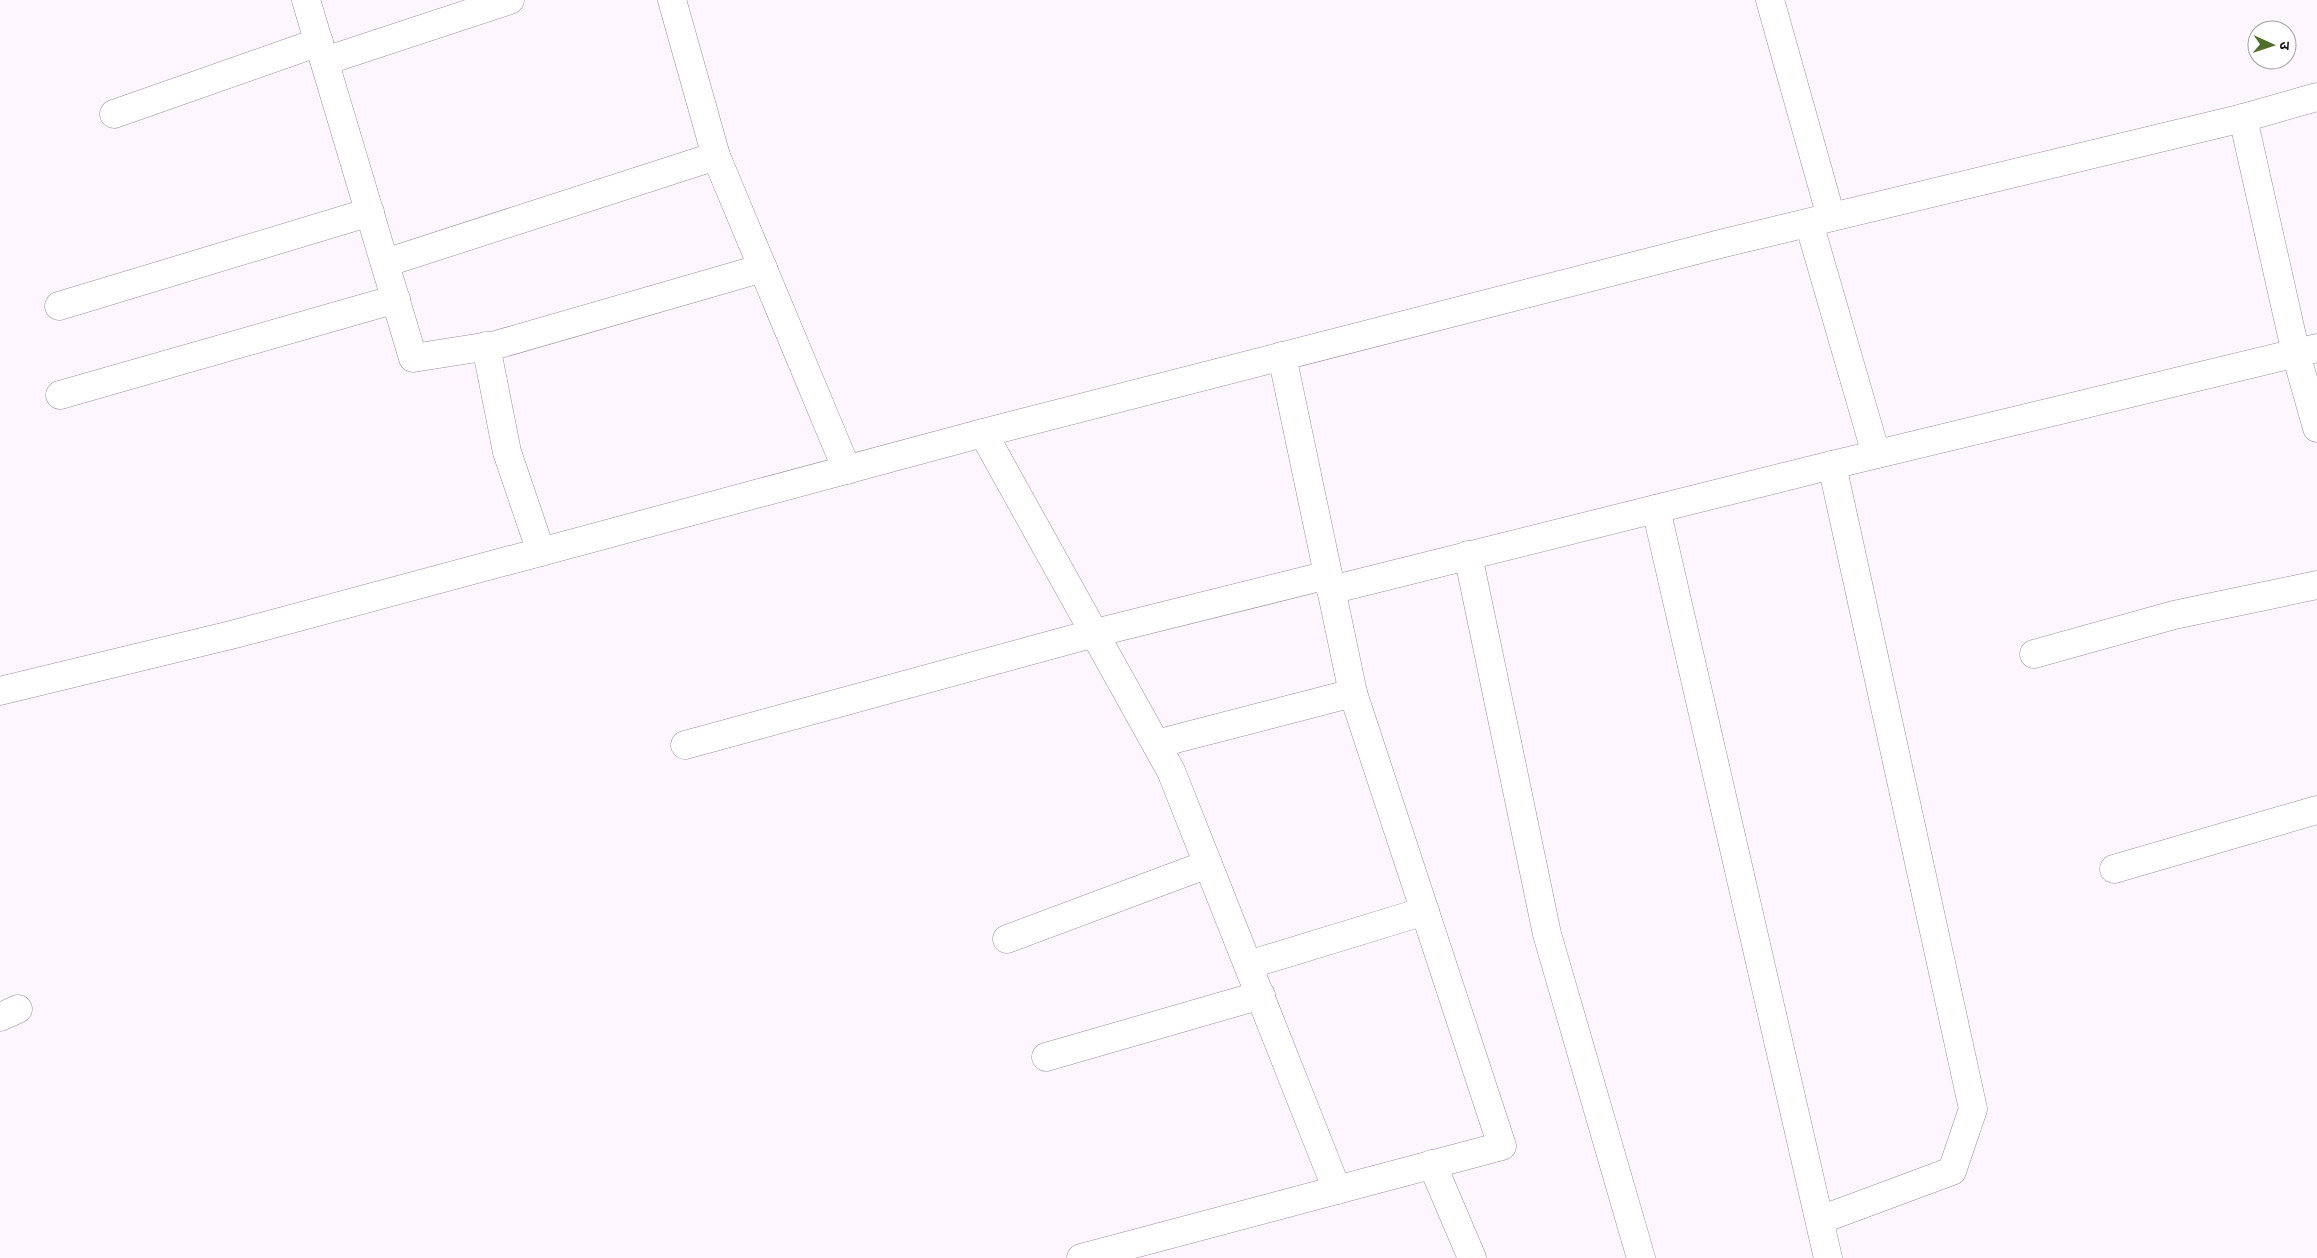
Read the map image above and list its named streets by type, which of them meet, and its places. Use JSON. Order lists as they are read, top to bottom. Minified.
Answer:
{"north":"right"}
